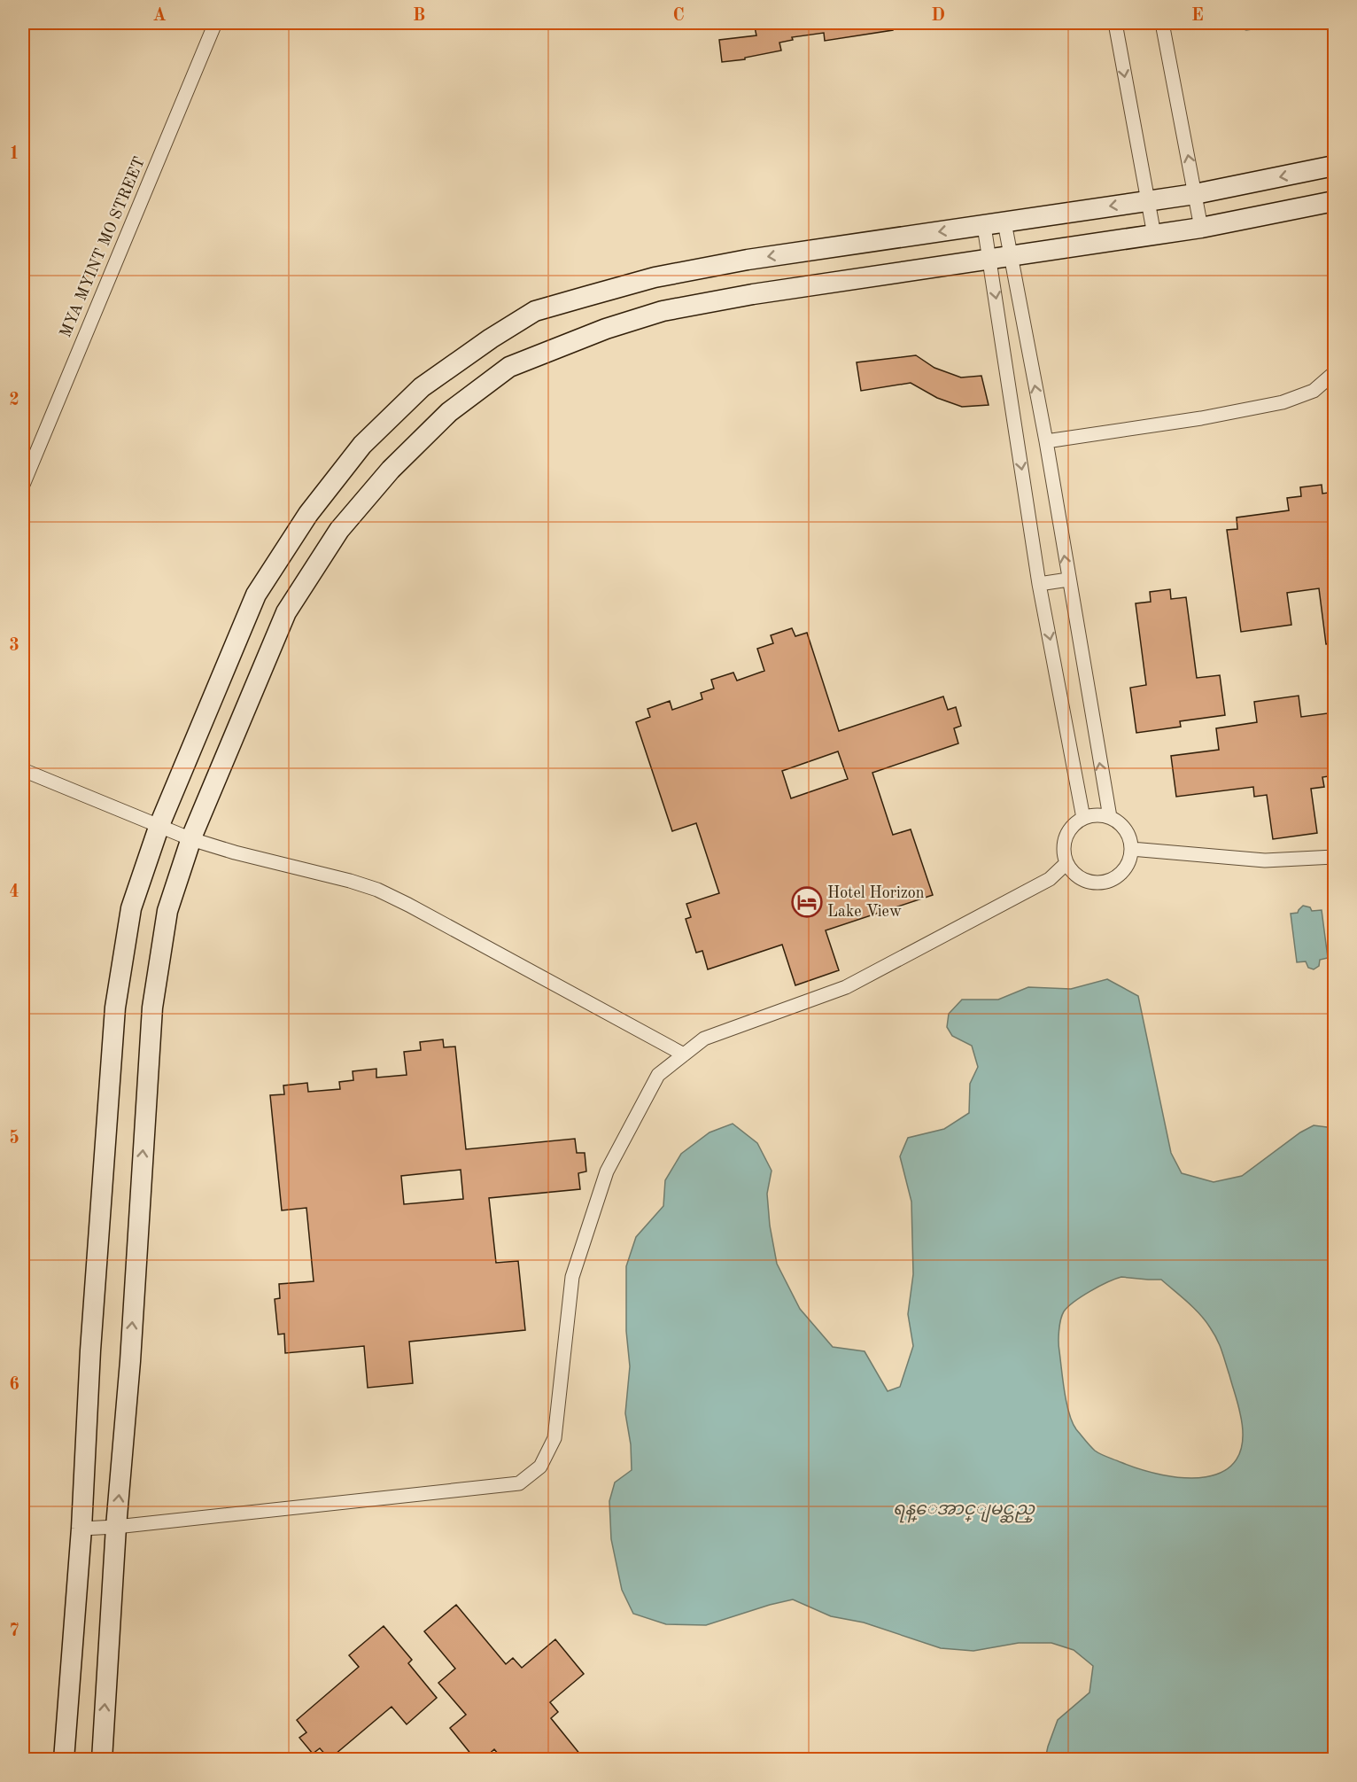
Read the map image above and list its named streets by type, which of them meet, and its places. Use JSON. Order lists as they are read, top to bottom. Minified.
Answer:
{"streets":{"street":["MYA MYINT MO STREET"]},"water":["ရန္ေအာင္ျမင္ဆည္"],"places":{"hotel":["Hotel Horizon Lake View"]},"grid":{"columns":["A","B","C","D","E"],"rows":["1","2","3","4","5","6","7"]}}
